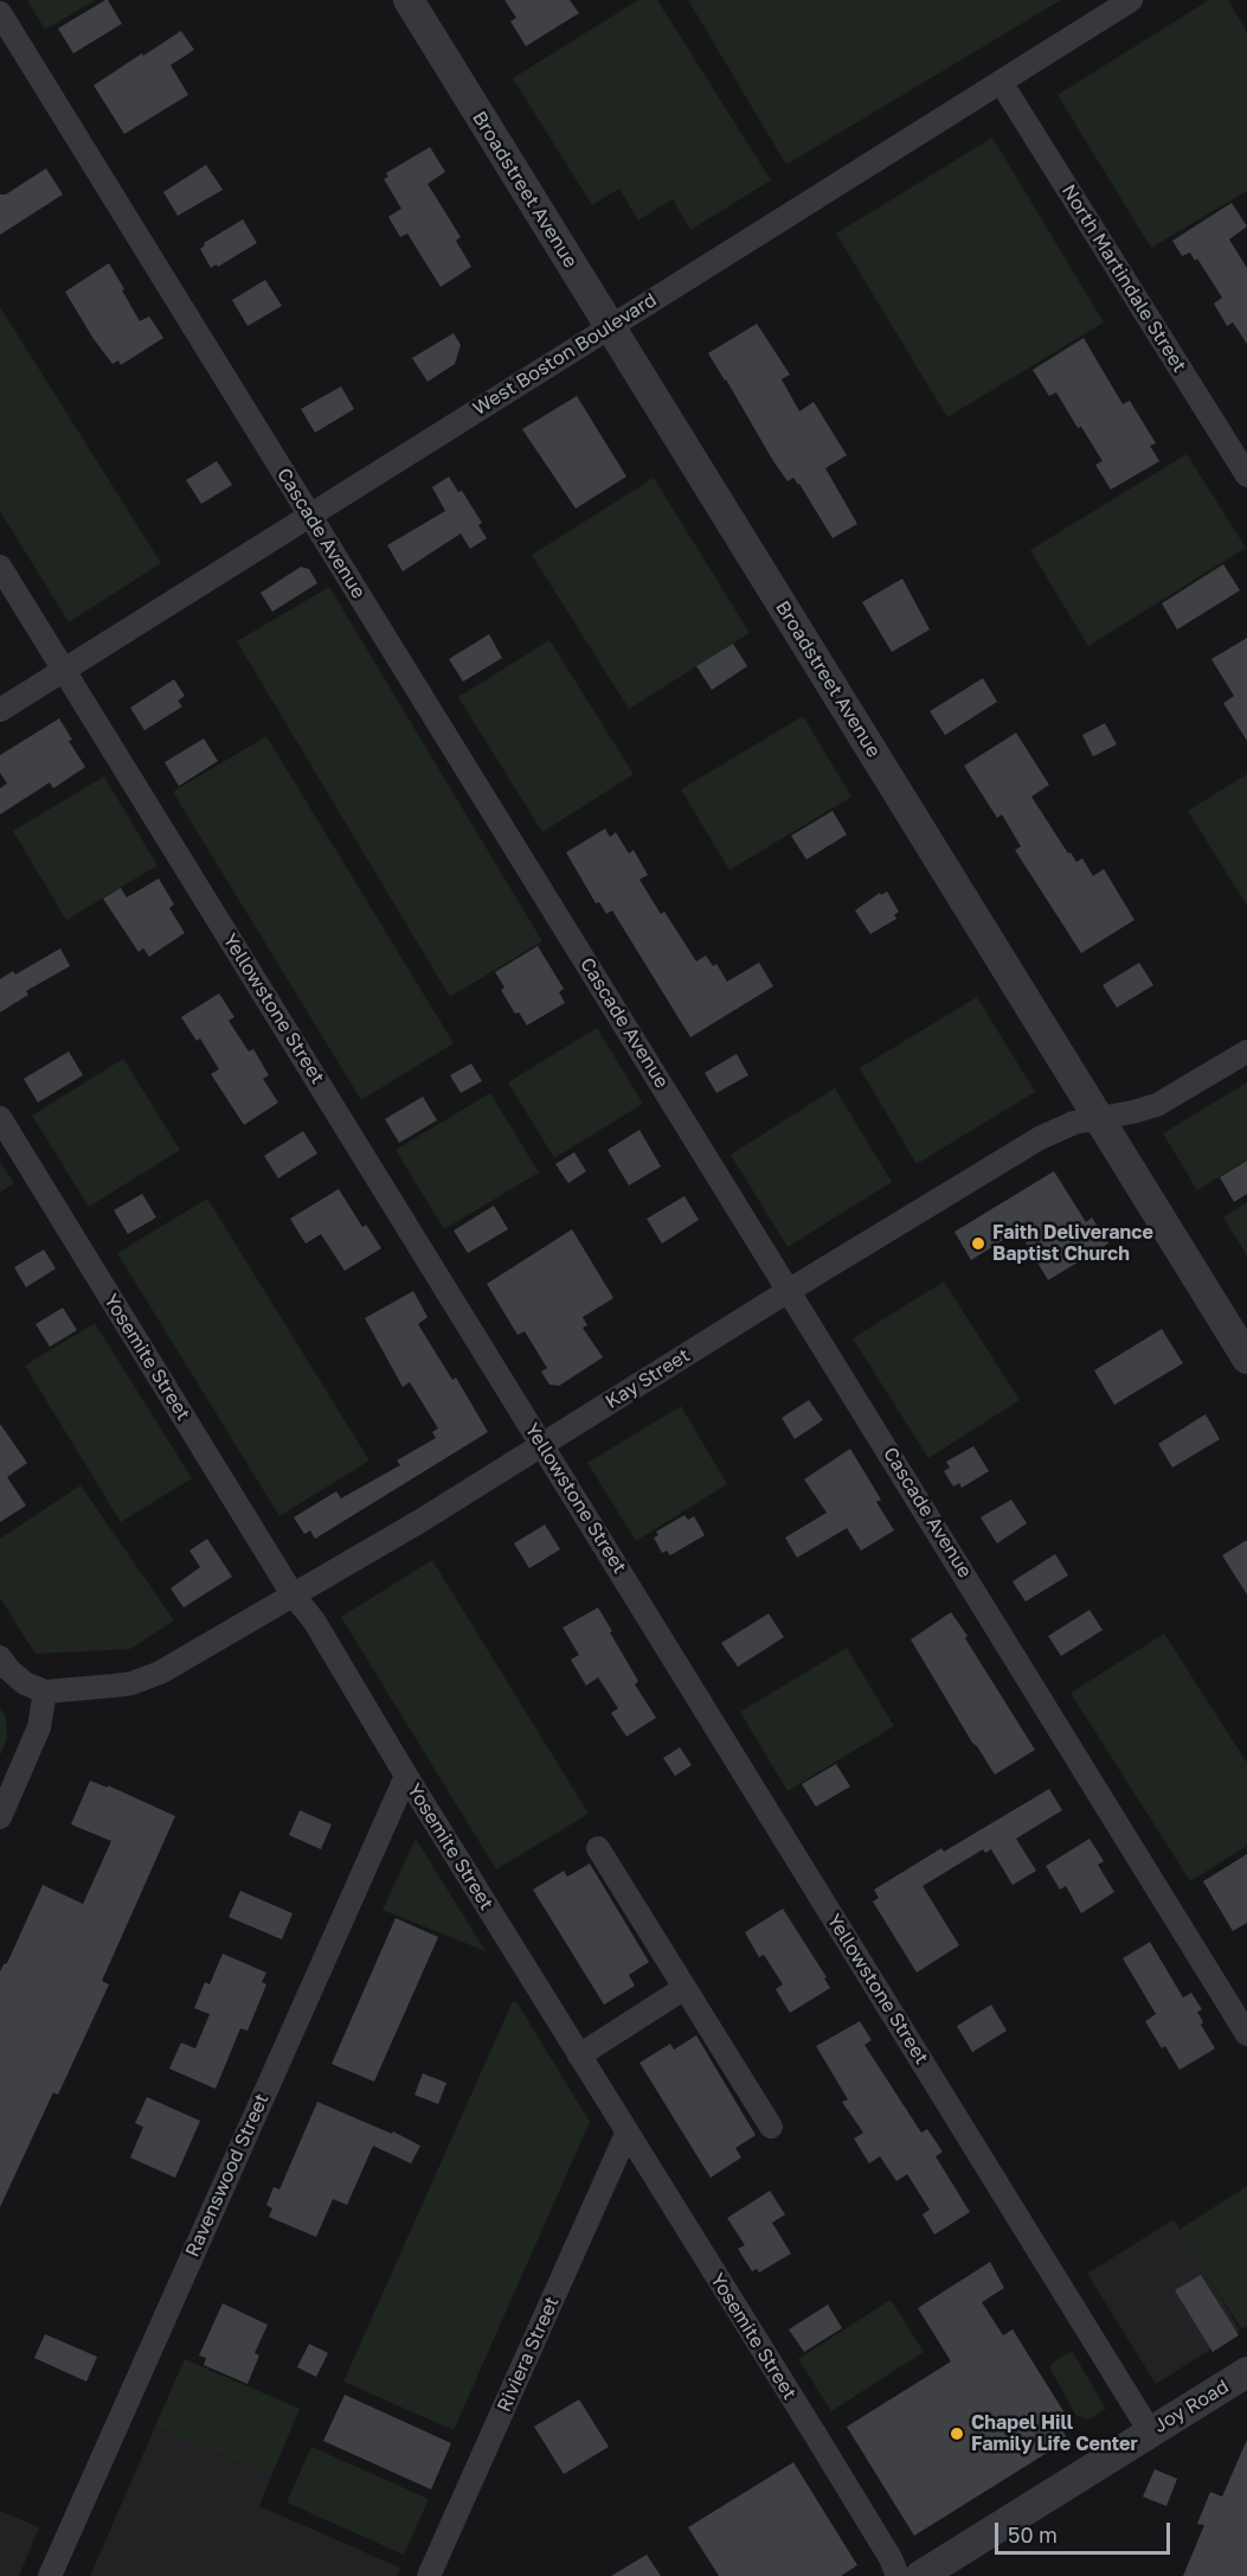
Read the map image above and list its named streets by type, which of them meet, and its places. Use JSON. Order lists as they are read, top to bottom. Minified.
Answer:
{"streets":{"street":["Broadstreet Avenue","North Martindale Street","West Boston Boulevard","Cascade Avenue","Yellowstone Street","Yosemite Street","Kay Street","Ravenswood Street","Riviera Street","Joy Road"]},"crossings":[["Broadstreet Avenue","West Boston Boulevard"],["Broadstreet Avenue","Kay Street"],["North Martindale Street","West Boston Boulevard"],["West Boston Boulevard","Cascade Avenue"],["West Boston Boulevard","Yellowstone Street"],["Cascade Avenue","Kay Street"],["Yellowstone Street","Kay Street"],["Yellowstone Street","Joy Road"],["Yosemite Street","Kay Street"],["Yosemite Street","Ravenswood Street"],["Yosemite Street","Riviera Street"]],"places":["Faith Deliverance Baptist Church","Chapel Hill Family Life Center"],"scale_bar":"50 m"}
